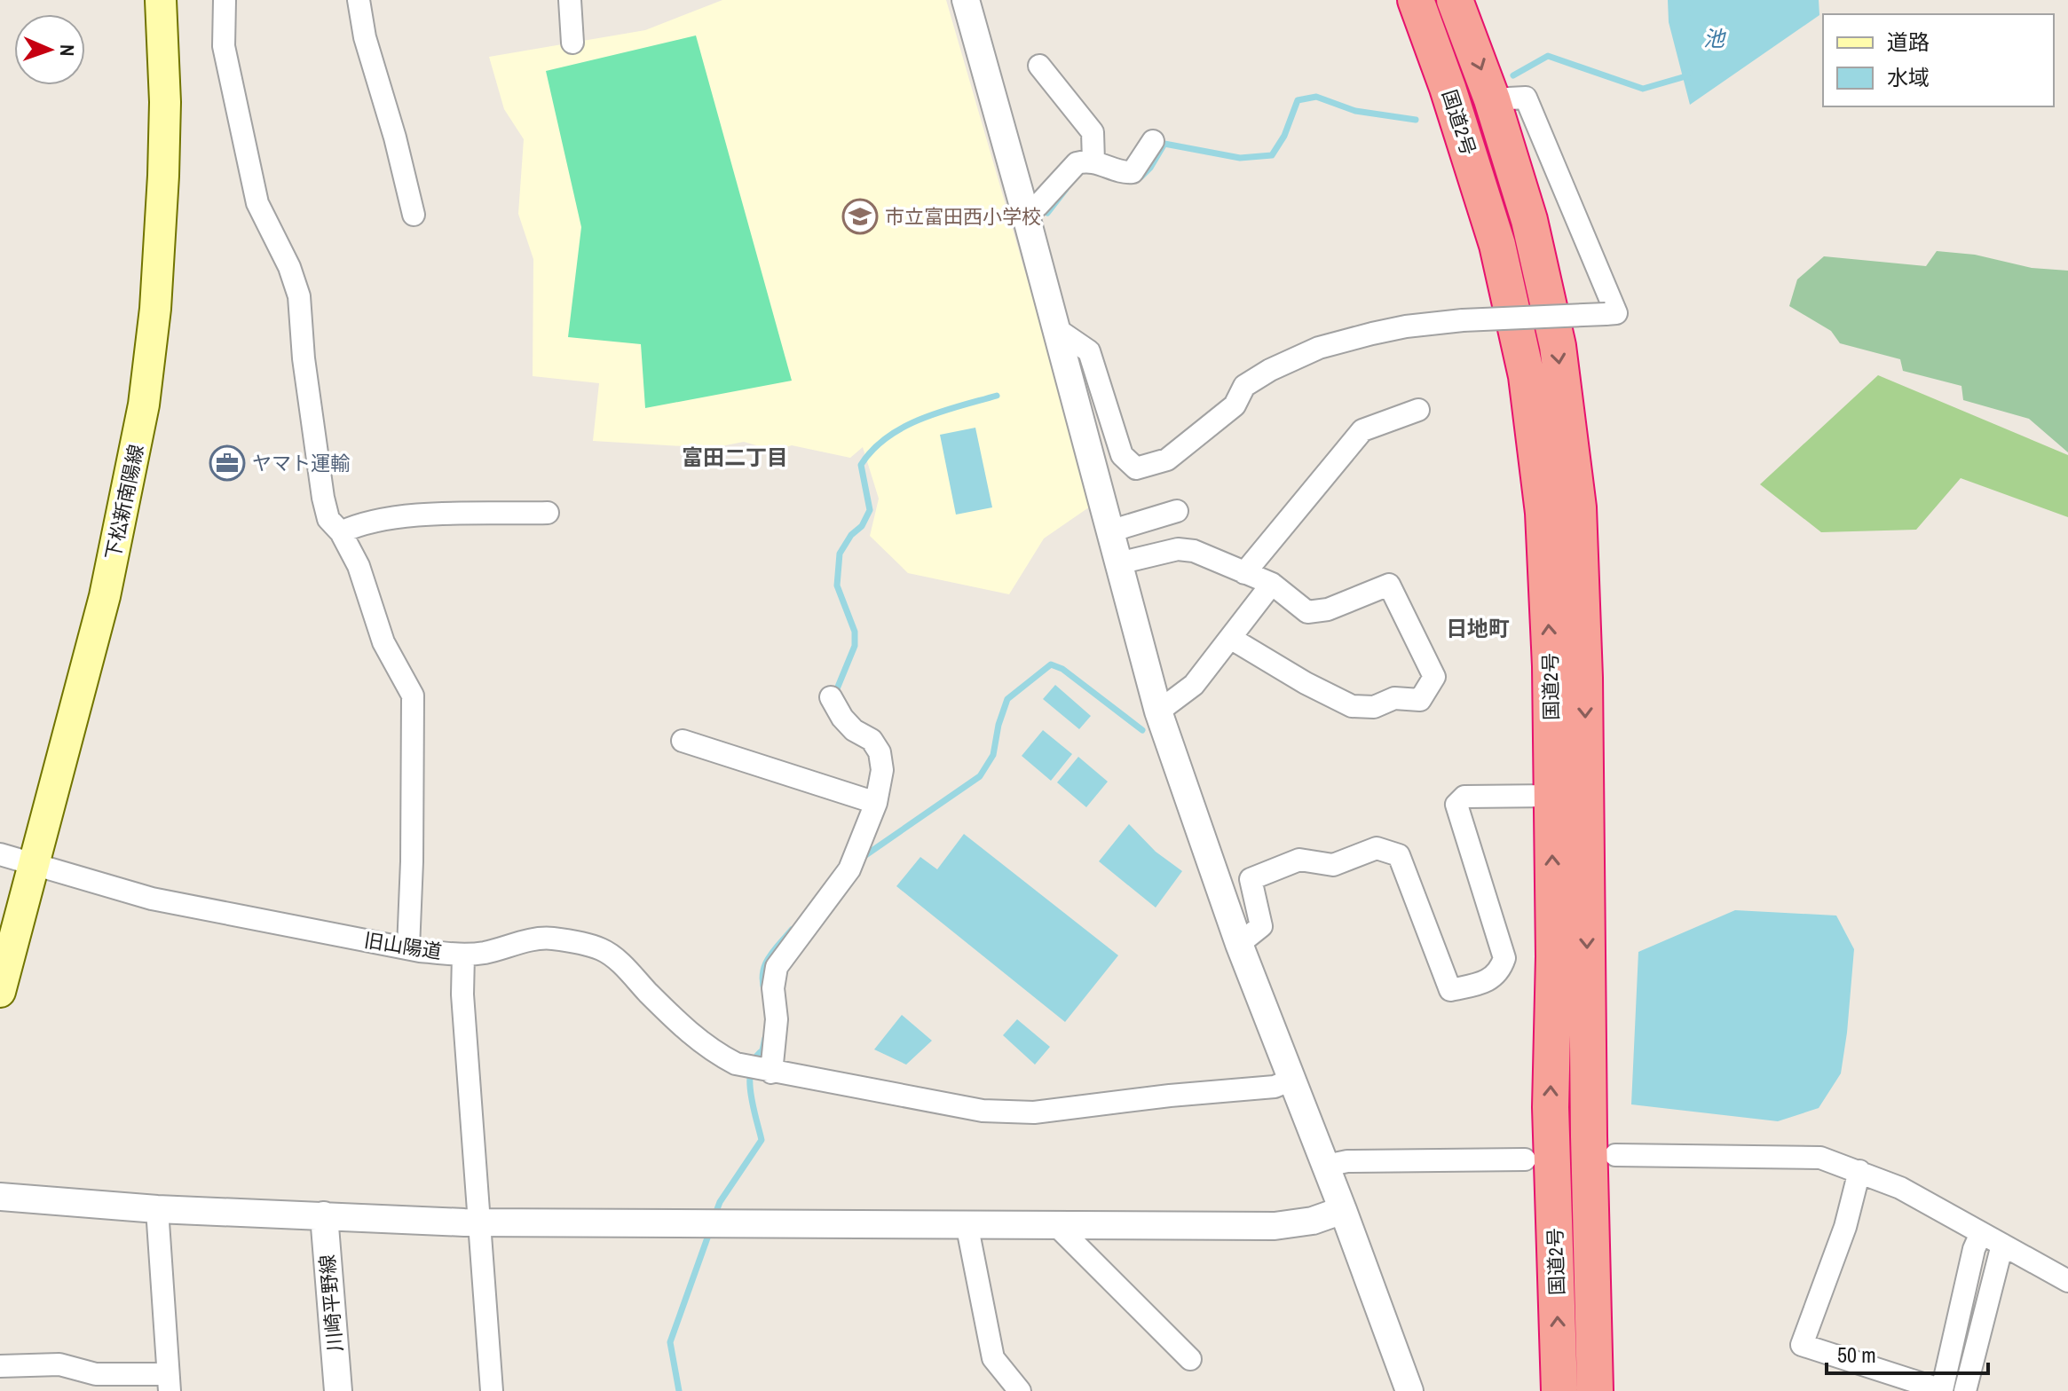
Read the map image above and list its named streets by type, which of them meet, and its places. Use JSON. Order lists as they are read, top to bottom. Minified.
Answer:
{"streets":{"highway":["国道2号"],"main road":["下松新南陽線"],"street":["旧山陽道","川崎平野線"]},"crossings":[["下松新南陽線","旧山陽道"]],"districts":["富田二丁目","日地町"],"water":["池"],"places":{"school or university":["市立富田西小学校"],"office":["ヤマト運輸"]},"legend":["道路","水域"],"scale_bar":"50 m","north":"right"}
